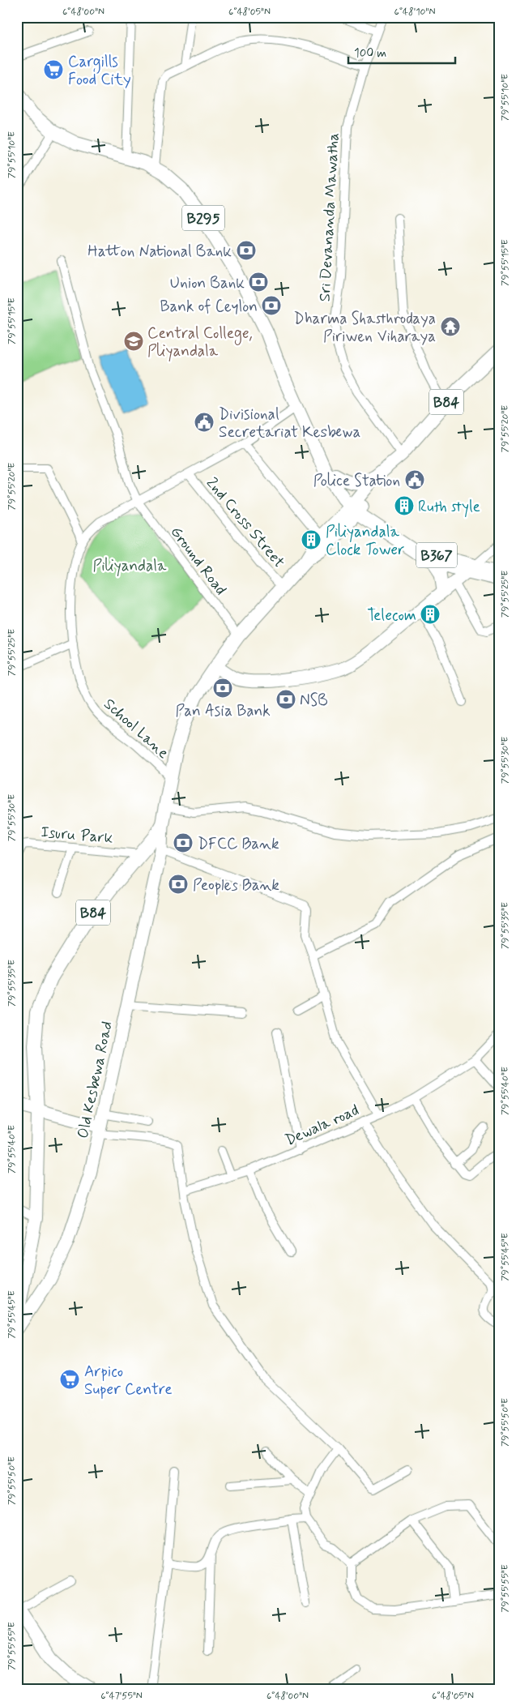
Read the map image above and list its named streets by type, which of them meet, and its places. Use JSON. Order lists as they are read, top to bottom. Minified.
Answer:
{"streets":{"main road":["B295","B84","B367"],"street":["Sri Devananda Mawatha","2nd Cross Street","Ground Road","School Lane","Isuru Park","Old Kesbewa Road","Dewala road"]},"crossings":[["Sri Devananda Mawatha","B84"],["B295","B84"],["B295","B367"],["B295","School Lane"],["B84","2nd Cross Street"],["B84","B367"],["B84","Ground Road"],["B84","School Lane"],["B84","Isuru Park"],["B84","Old Kesbewa Road"],["2nd Cross Street","School Lane"],["Ground Road","School Lane"]],"parks":["Piliyandala"],"places":{"supermarket":["Cargills Food City","Arpico Super Centre"],"bank":["Hatton National Bank","Union Bank","Bank of Ceylon","Pan Asia Bank","NSB","DFCC Bank","Peoples Bank"],"temple":["Dharma Shasthrodaya Piriwen Viharaya"],"school or university":["Central College, Pliyandala"],"public building":["Divisional Secretariat Kesbewa","Police Station"],"building":["Ruth style","Piliyandala Clock Tower","Telecom"]},"scale_bar":"100 m","coordinates":["6°48'00\"N","6°48'05\"N","6°48'10\"N","79°55'10\"E","79°55'15\"E","79°55'20\"E","79°55'25\"E","79°55'30\"E","79°55'35\"E","79°55'40\"E","79°55'45\"E","79°55'50\"E","79°55'55\"E","6°47'55\"N"]}
